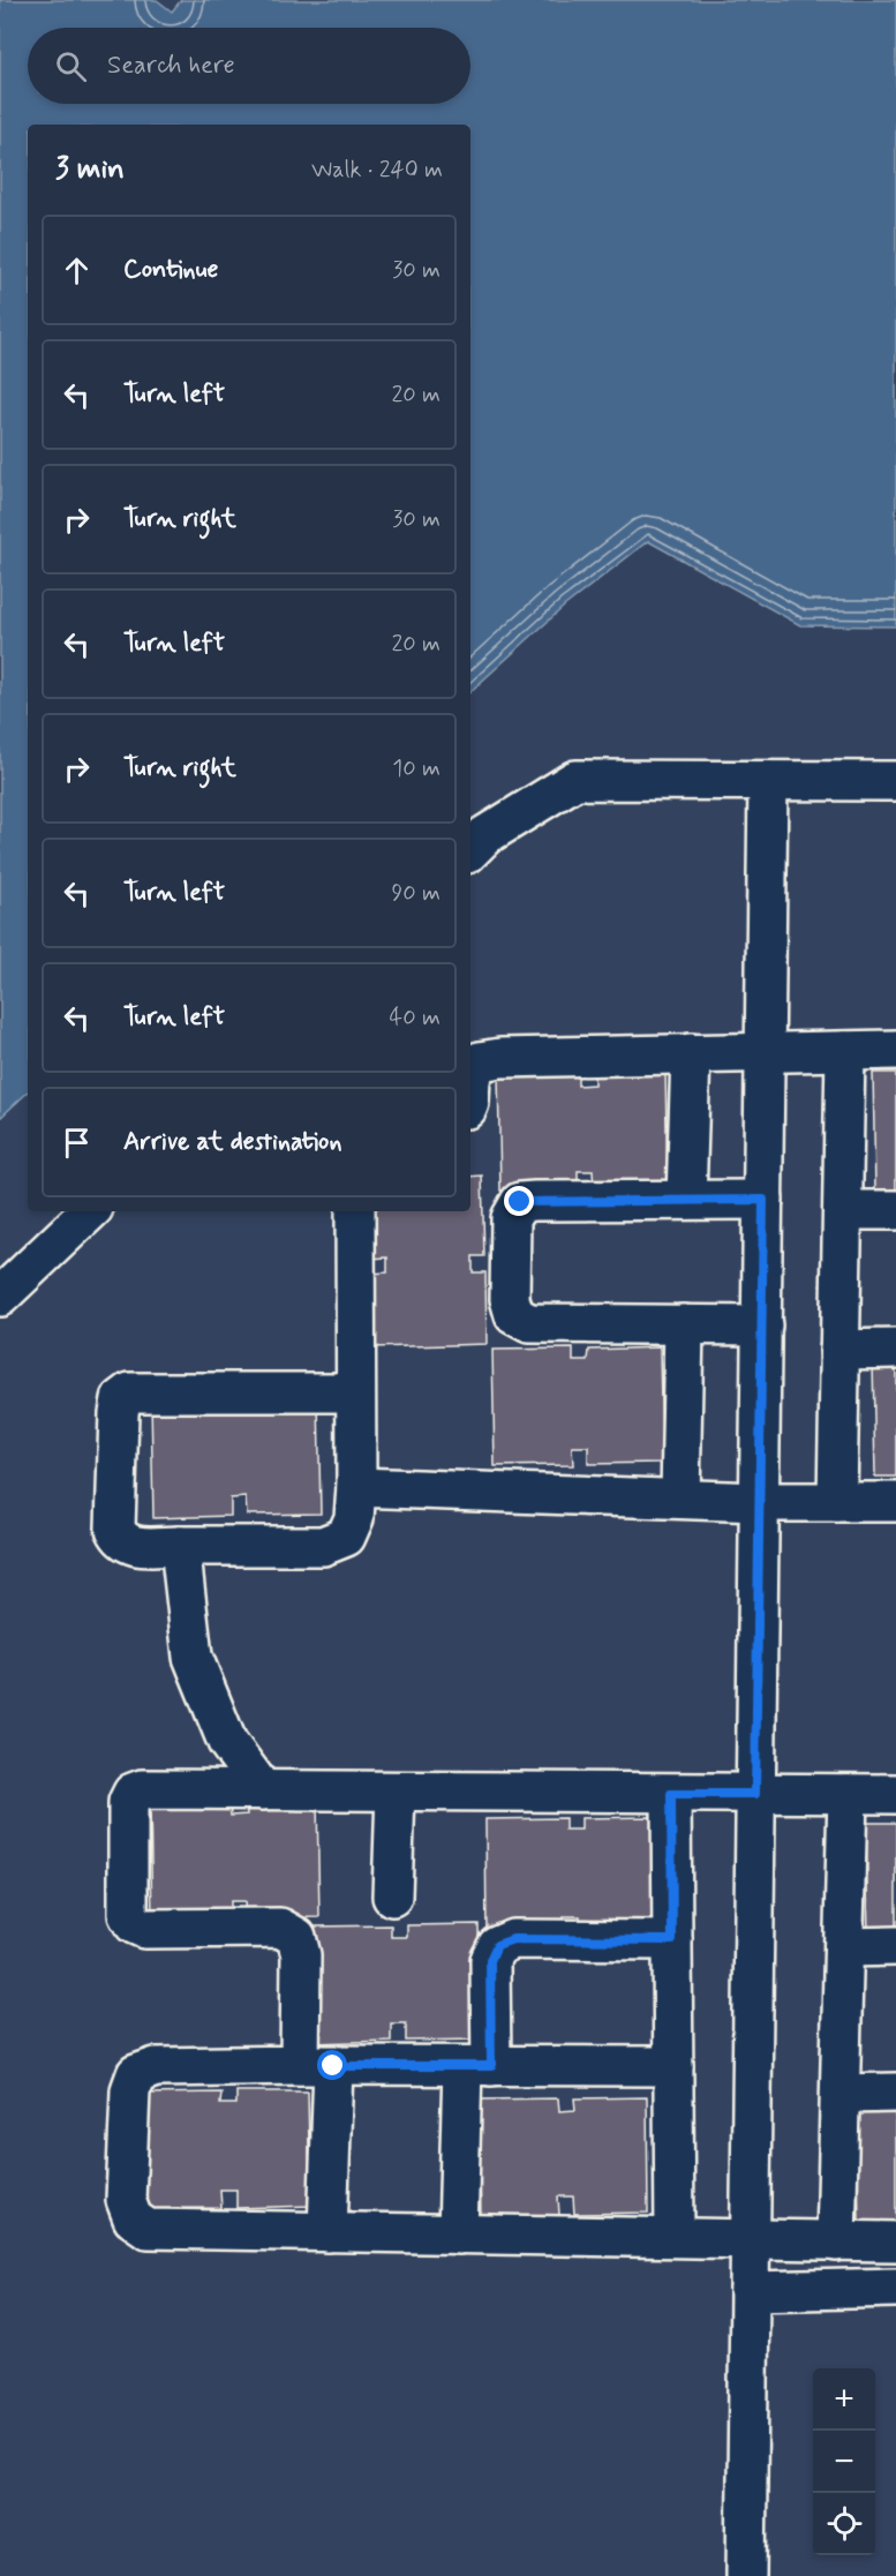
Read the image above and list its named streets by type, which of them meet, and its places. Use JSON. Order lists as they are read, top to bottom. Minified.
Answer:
{"page":{"search":"Search here","heading":["3 min","Walk · 240 m"],"list":[["Continue","30 m"],["Turn left","20 m"],["Turn right","30 m"],["Turn left","20 m"],["Turn right","10 m"],["Turn left","90 m"],["Turn left","40 m"],"Arrive at destination"],"map_buttons":["+","−"]}}
